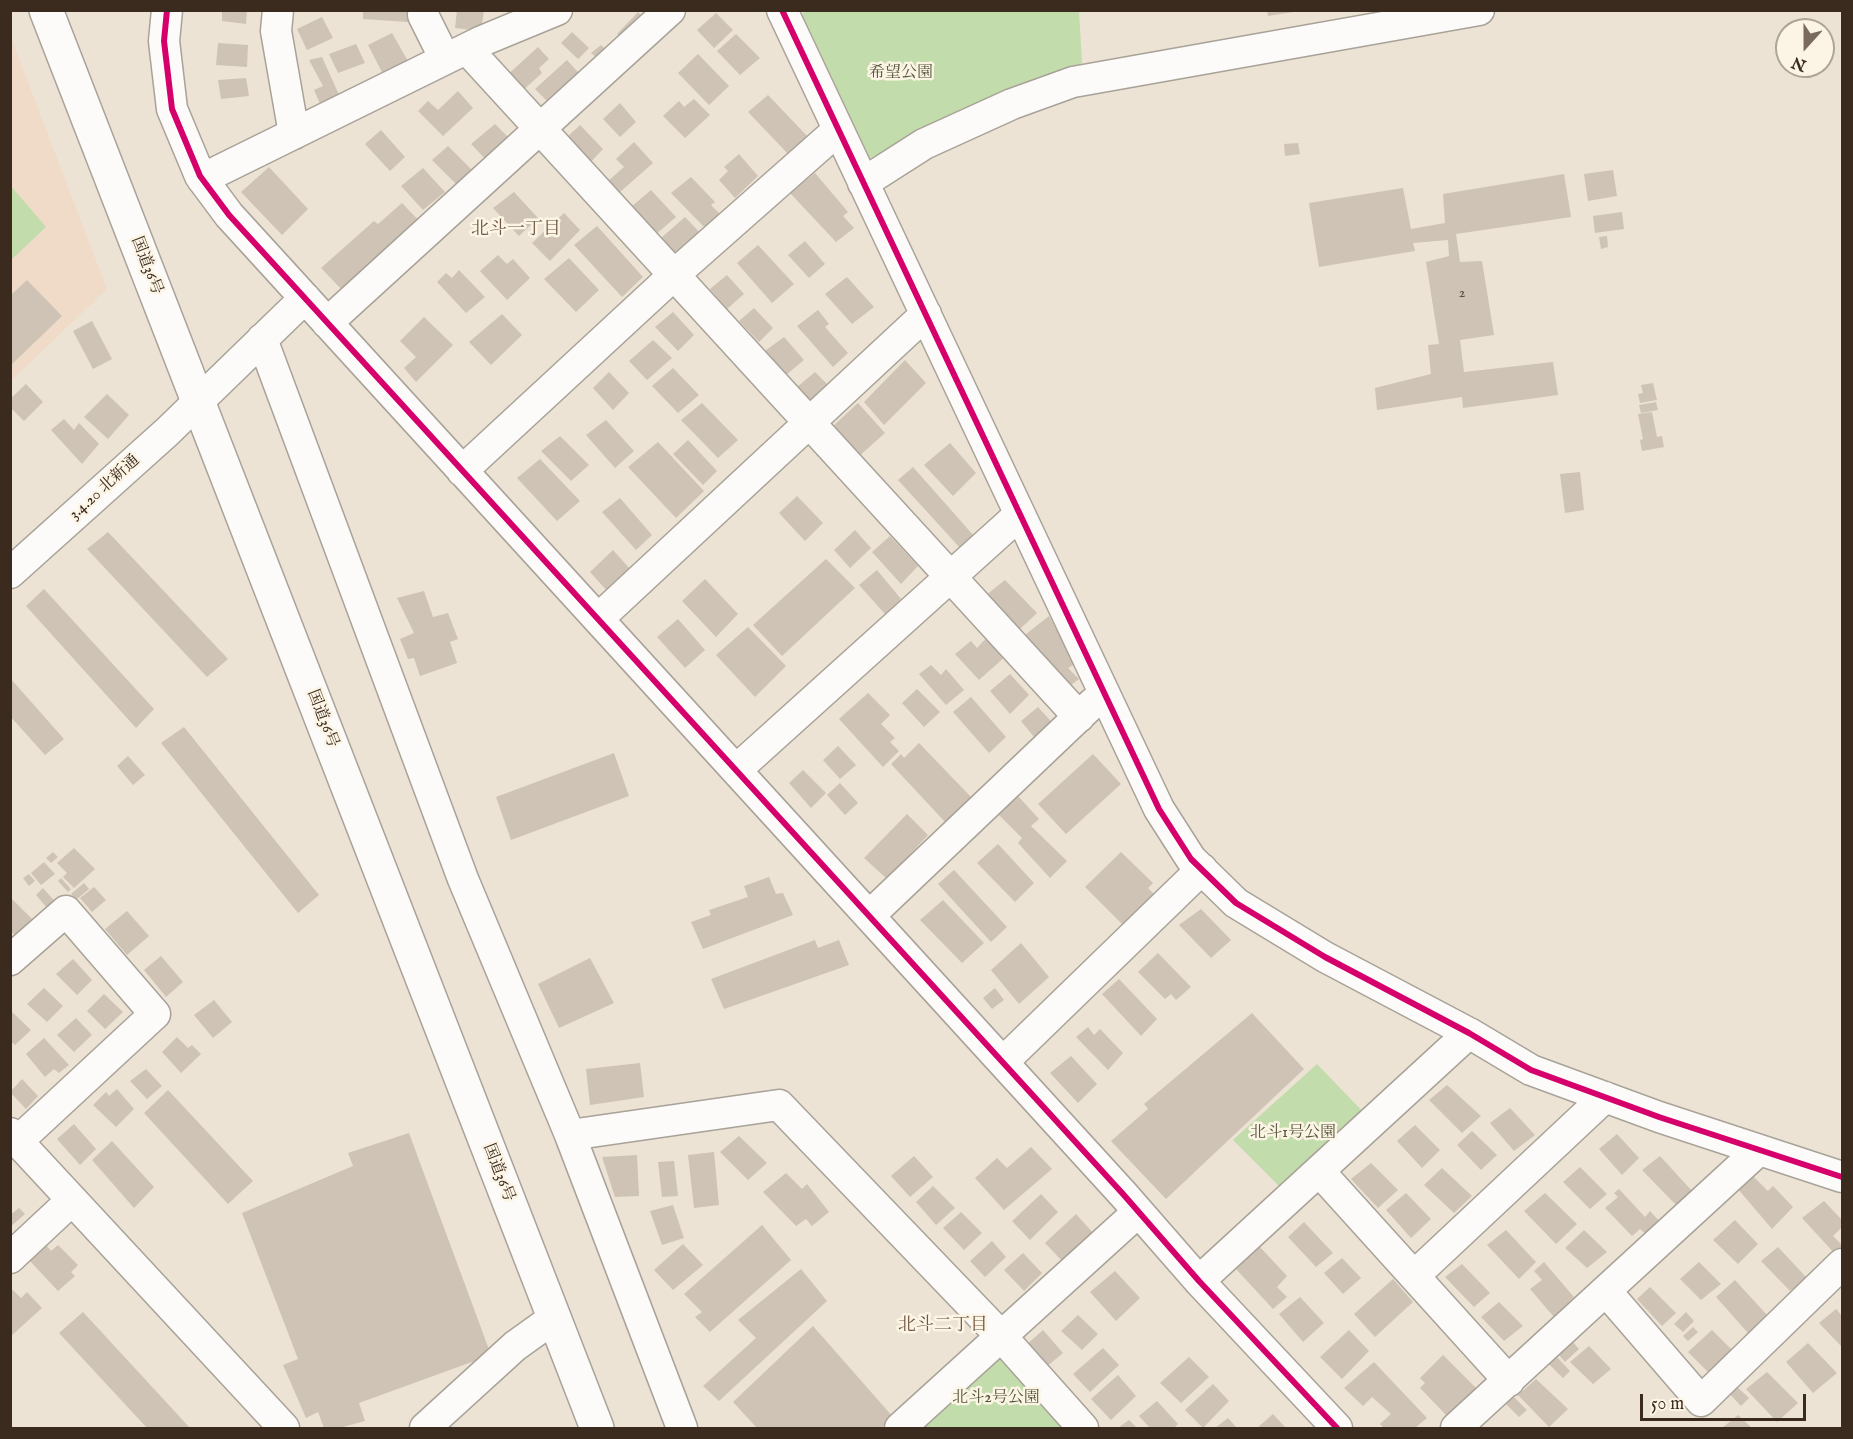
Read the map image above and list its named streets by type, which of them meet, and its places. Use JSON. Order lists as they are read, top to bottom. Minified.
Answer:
{"streets":{"highway":["国道36号"],"street":["3.4.20 北新通"]},"crossings":[["国道36号","3.4.20 北新通"]],"districts":["北斗一丁目","北斗二丁目"],"parks":["希望公園","北斗1号公園","北斗2号公園"],"house_numbers":["2"],"scale_bar":"50 m","north":"bottom"}
